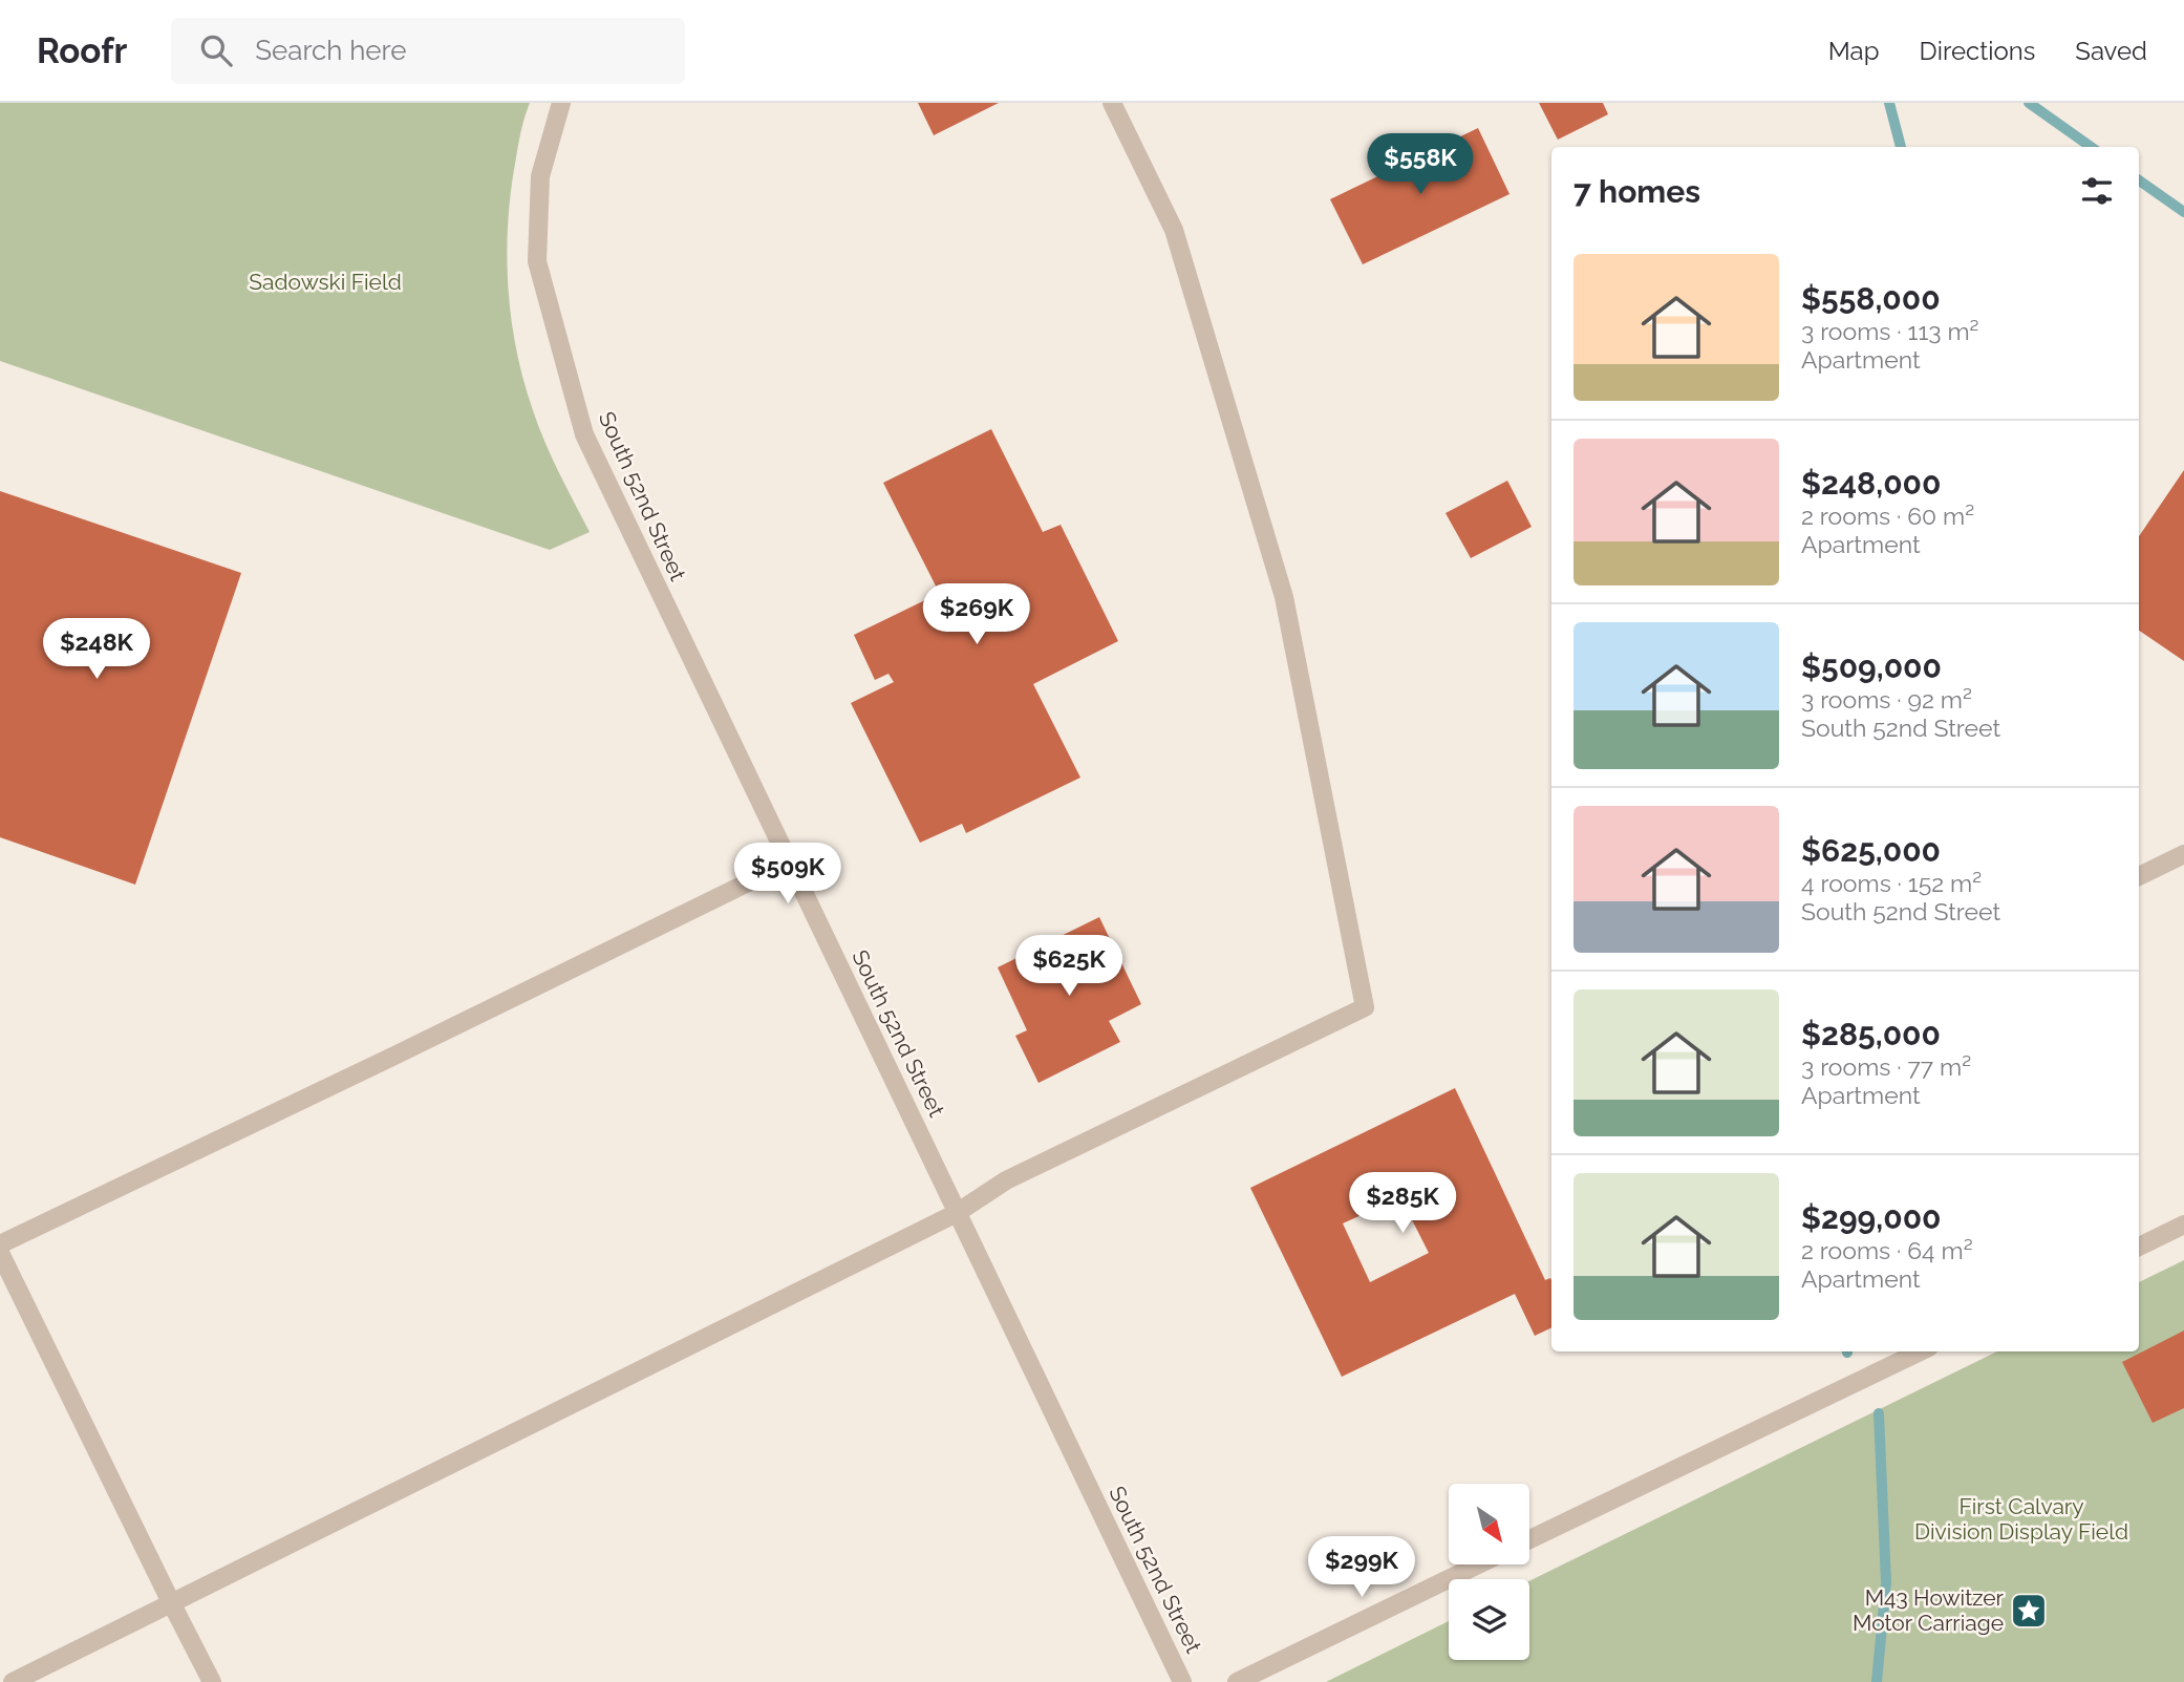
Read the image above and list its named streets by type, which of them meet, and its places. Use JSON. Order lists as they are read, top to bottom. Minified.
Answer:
{"streets":{"street":["South 52nd Street"]},"parks":["Sadowski Field","First Calvary Division Display Field"],"places":{"place":["M43 Howitzer Motor Carriage"]},"north":"bottom right","page":{"header":"Roofr","search":"Search here","nav":["Map","Directions","Saved"],"price":["$558K","$269K","$248K","$509K","$625K","$285K","$299K"],"heading":"7 homes","list":[{"name":"$558,000","note":"3 rooms · 113 m² · Apartment"},{"name":"$248,000","note":"2 rooms · 60 m² · Apartment"},{"name":"$509,000","note":"3 rooms · 92 m² · South 52nd Street"},{"name":"$625,000","note":"4 rooms · 152 m² · South 52nd Street"},{"name":"$285,000","note":"3 rooms · 77 m² · Apartment"},{"name":"$299,000","note":"2 rooms · 64 m² · Apartment"}]}}
